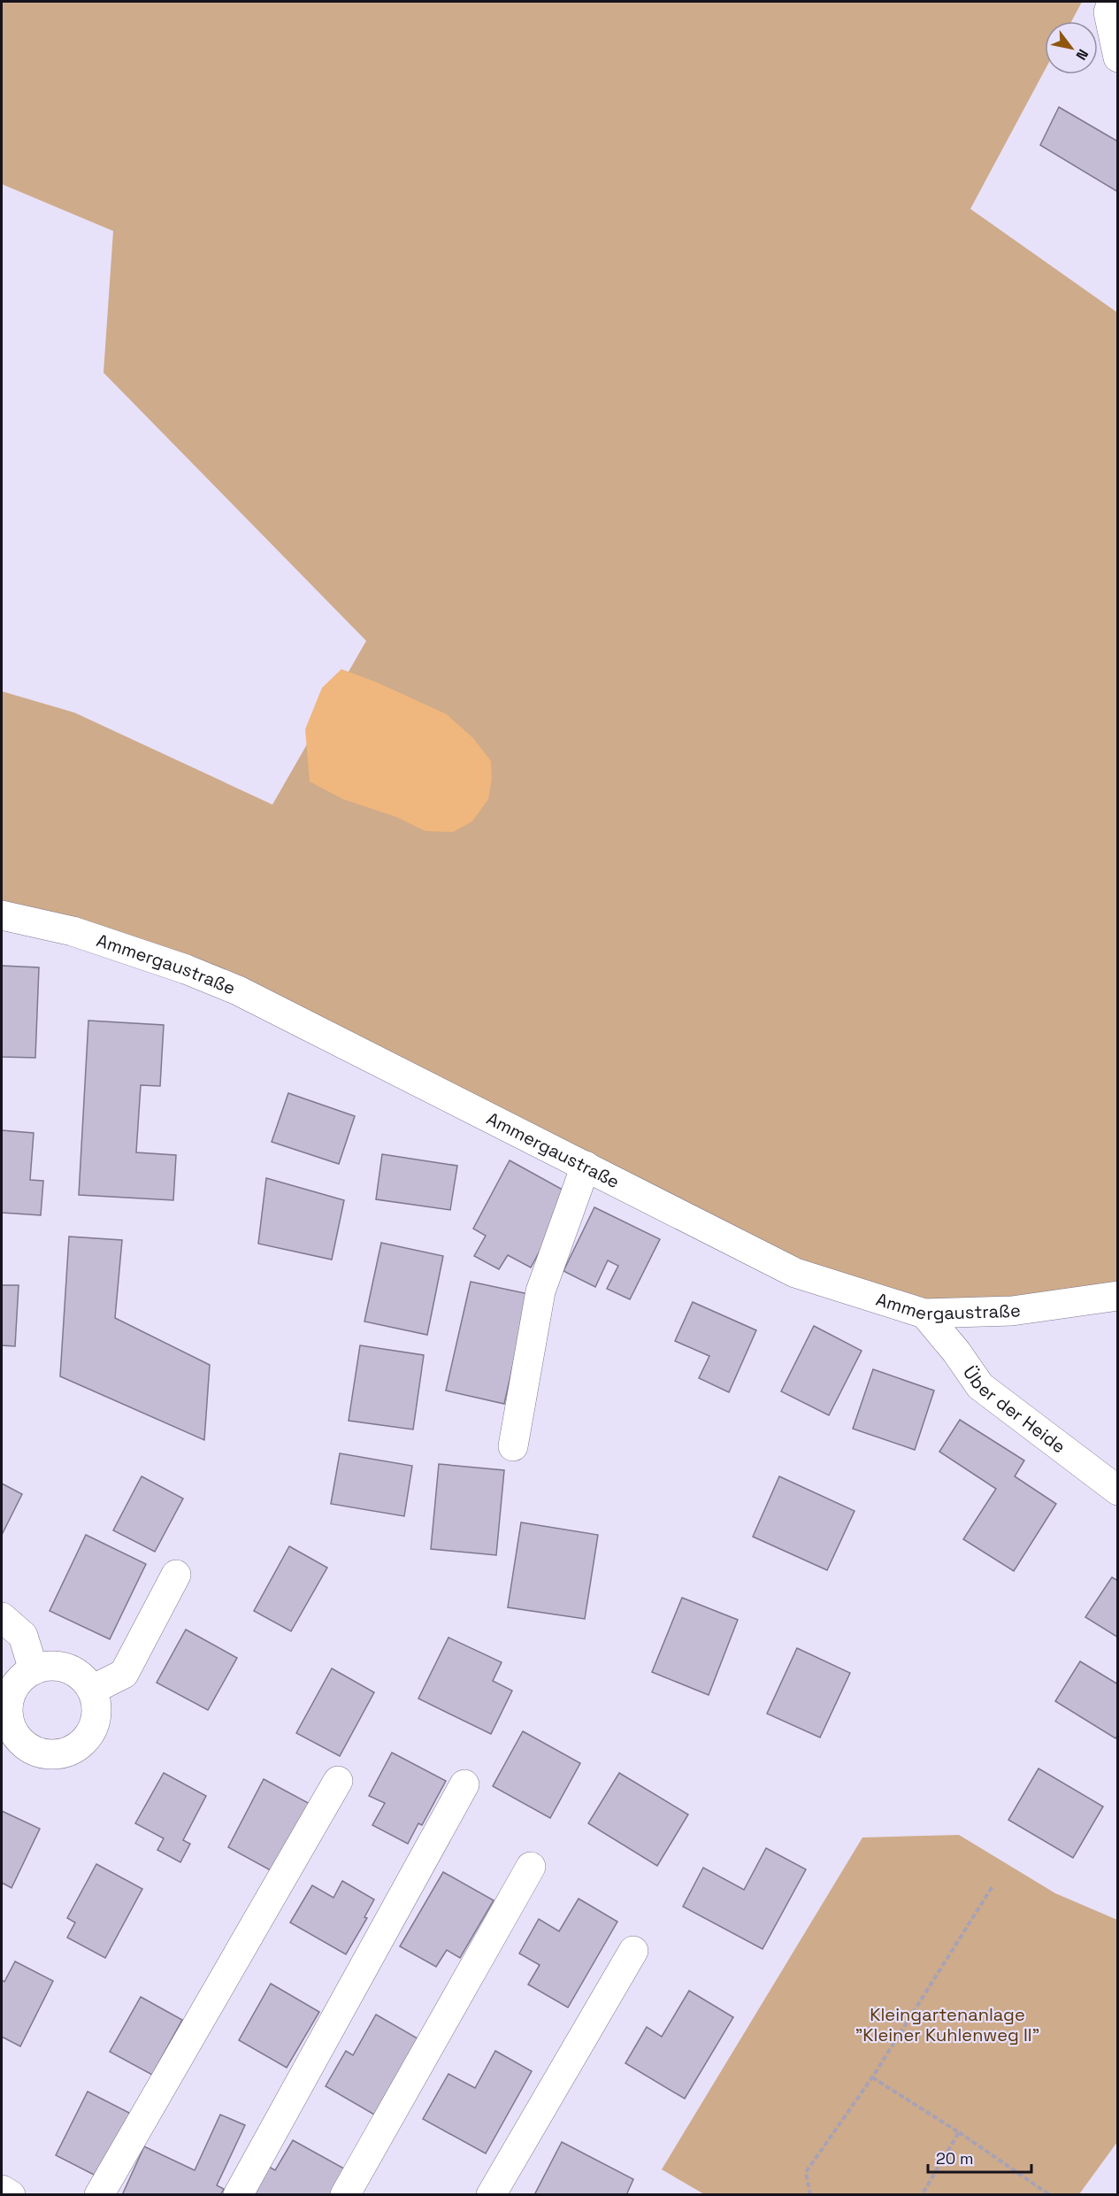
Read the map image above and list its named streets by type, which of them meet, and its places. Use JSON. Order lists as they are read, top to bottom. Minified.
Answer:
{"streets":{"street":["Ammergaustraße","Über der Heide"]},"crossings":[["Ammergaustraße","Über der Heide"]],"parks":["Kleingartenanlage \"Kleiner Kuhlenweg II\""],"scale_bar":"20 m","north":"bottom right"}
